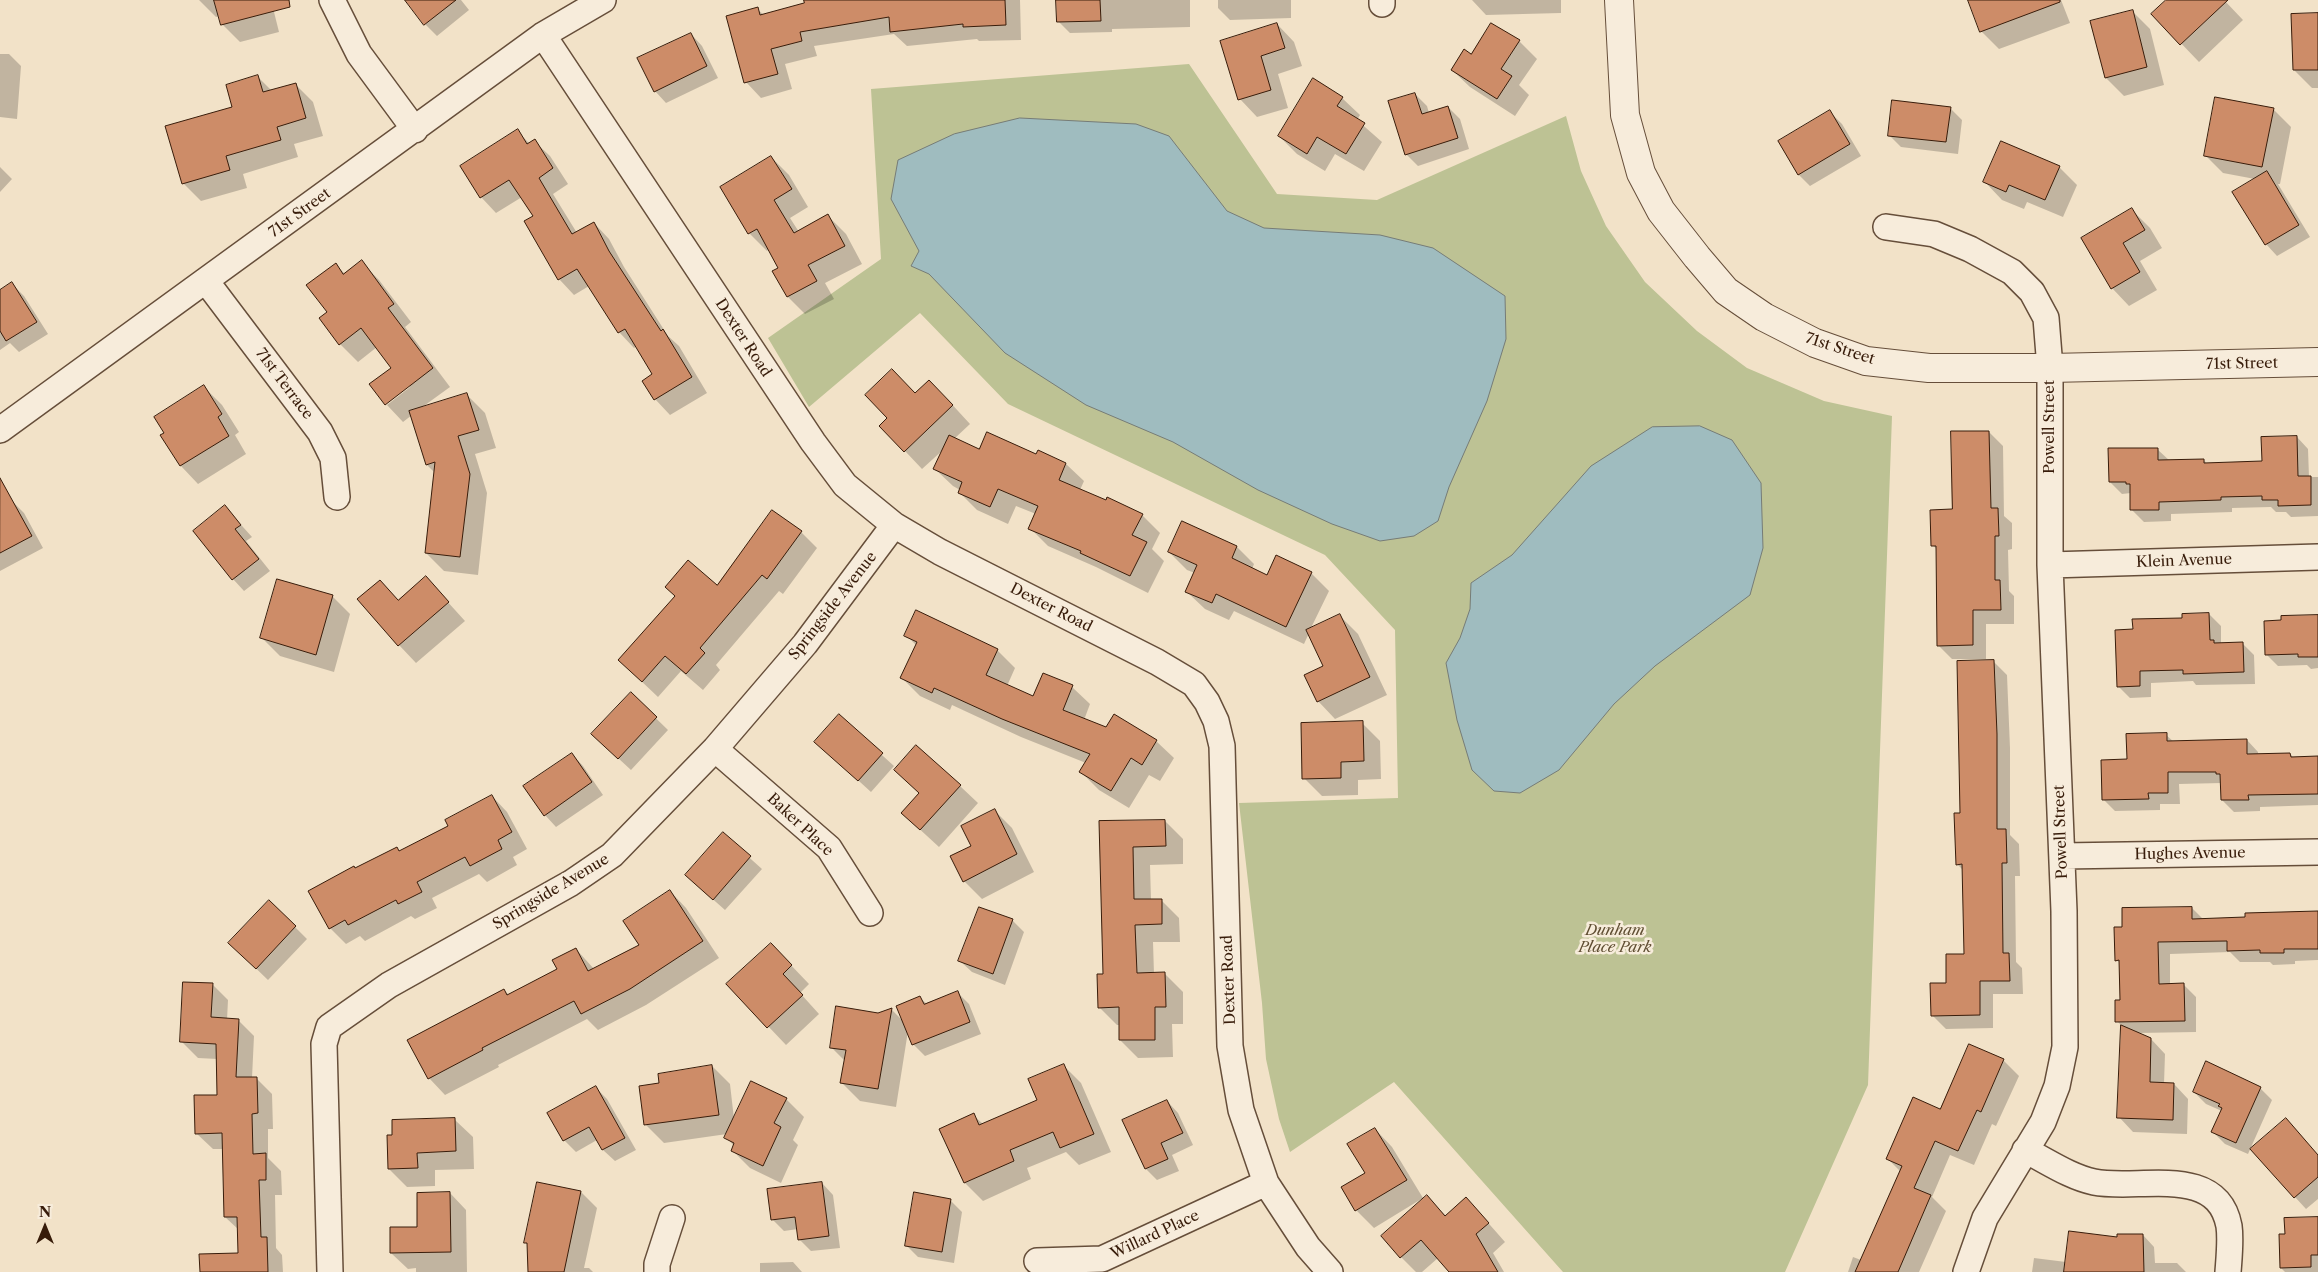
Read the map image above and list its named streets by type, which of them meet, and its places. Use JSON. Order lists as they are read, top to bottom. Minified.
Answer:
{"streets":{"street":["71st Street","Dexter Road","71st Terrace","Powell Street","Klein Avenue","Springside Avenue","Baker Place","Hughes Avenue","Willard Place"]},"crossings":[["71st Street","Dexter Road"],["71st Street","71st Terrace"],["71st Street","Powell Street"],["Dexter Road","Springside Avenue"],["Dexter Road","Willard Place"],["Powell Street","Klein Avenue"],["Powell Street","Hughes Avenue"],["Springside Avenue","Baker Place"]],"parks":["Dunham Place Park"],"north":"top"}
